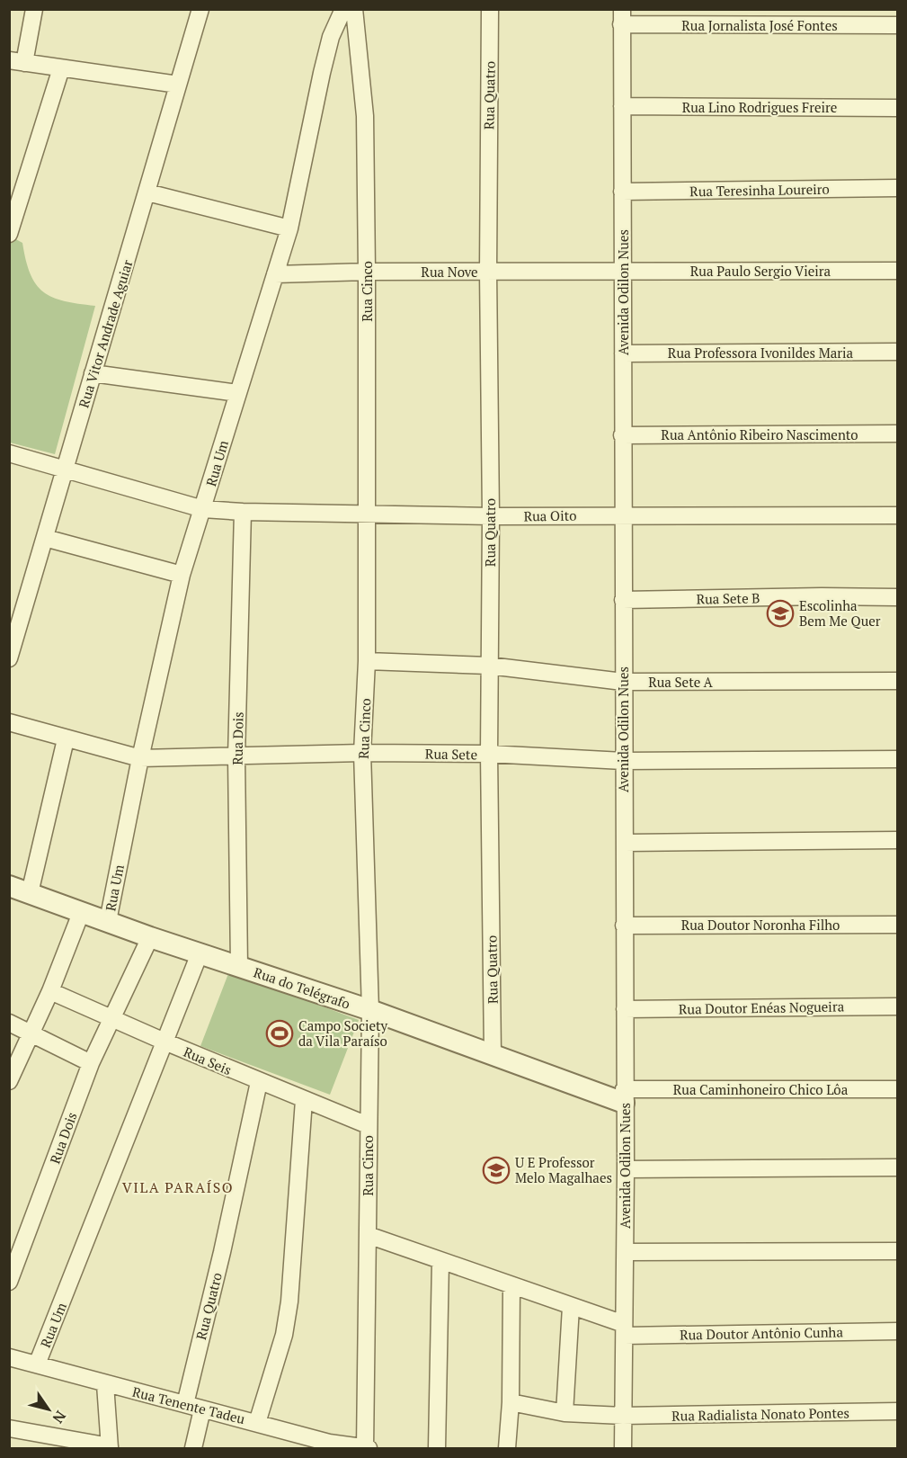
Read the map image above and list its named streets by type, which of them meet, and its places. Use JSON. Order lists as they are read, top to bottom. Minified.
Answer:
{"streets":{"street":["Rua Jornalista José Fontes","Rua Quatro","Rua Lino Rodrigues Freire","Rua Teresinha Loureiro","Rua Paulo Sergio Vieira","Rua Nove","Rua Cinco","Avenida Odilon Nues","Rua Vitor Andrade Aguiar","Rua Professora Ivonildes Maria","Rua Antônio Ribeiro Nascimento","Rua Um","Rua Oito","Rua Sete B","Rua Sete A","Rua Dois","Rua Sete","Rua Doutor Noronha Filho","Rua do Telégrafo","Rua Doutor Enéas Nogueira","Rua Seis","Rua Caminhoneiro Chico Lôa","Rua Doutor Antônio Cunha","Rua Tenente Tadeu","Rua Radialista Nonato Pontes"]},"crossings":[["Rua Jornalista José Fontes","Avenida Odilon Nues"],["Rua Quatro","Rua Nove"],["Rua Quatro","Rua Oito"],["Rua Quatro","Rua Sete A"],["Rua Quatro","Rua Sete"],["Rua Quatro","Rua do Telégrafo"],["Rua Quatro","Rua Seis"],["Rua Quatro","Rua Tenente Tadeu"],["Rua Lino Rodrigues Freire","Avenida Odilon Nues"],["Rua Teresinha Loureiro","Avenida Odilon Nues"],["Rua Paulo Sergio Vieira","Rua Nove"],["Rua Paulo Sergio Vieira","Avenida Odilon Nues"],["Rua Nove","Rua Cinco"],["Rua Nove","Avenida Odilon Nues"],["Rua Nove","Rua Um"],["Rua Cinco","Rua Oito"],["Rua Cinco","Rua Sete A"],["Rua Cinco","Rua Sete"],["Rua Cinco","Rua do Telégrafo"],["Rua Cinco","Rua Seis"],["Rua Cinco","Rua Tenente Tadeu"],["Avenida Odilon Nues","Rua Professora Ivonildes Maria"],["Avenida Odilon Nues","Rua Antônio Ribeiro Nascimento"],["Avenida Odilon Nues","Rua Oito"],["Avenida Odilon Nues","Rua Sete B"],["Avenida Odilon Nues","Rua Sete A"],["Avenida Odilon Nues","Rua Sete"],["Avenida Odilon Nues","Rua Doutor Noronha Filho"],["Avenida Odilon Nues","Rua do Telégrafo"],["Avenida Odilon Nues","Rua Doutor Enéas Nogueira"],["Avenida Odilon Nues","Rua Caminhoneiro Chico Lôa"],["Avenida Odilon Nues","Rua Doutor Antônio Cunha"],["Avenida Odilon Nues","Rua Radialista Nonato Pontes"],["Rua Um","Rua Oito"],["Rua Um","Rua Sete"],["Rua Um","Rua do Telégrafo"],["Rua Um","Rua Seis"],["Rua Um","Rua Tenente Tadeu"],["Rua Oito","Rua Dois"],["Rua Dois","Rua Sete"],["Rua Dois","Rua do Telégrafo"],["Rua Dois","Rua Seis"],["Rua do Telégrafo","Rua Caminhoneiro Chico Lôa"]],"districts":["VILA PARAÍSO"],"places":{"school or university":["Escolinha Bem Me Quer","U E Professor Melo Magalhaes"],"sports":["Campo Society da Vila Paraíso"]},"north":"bottom right"}
